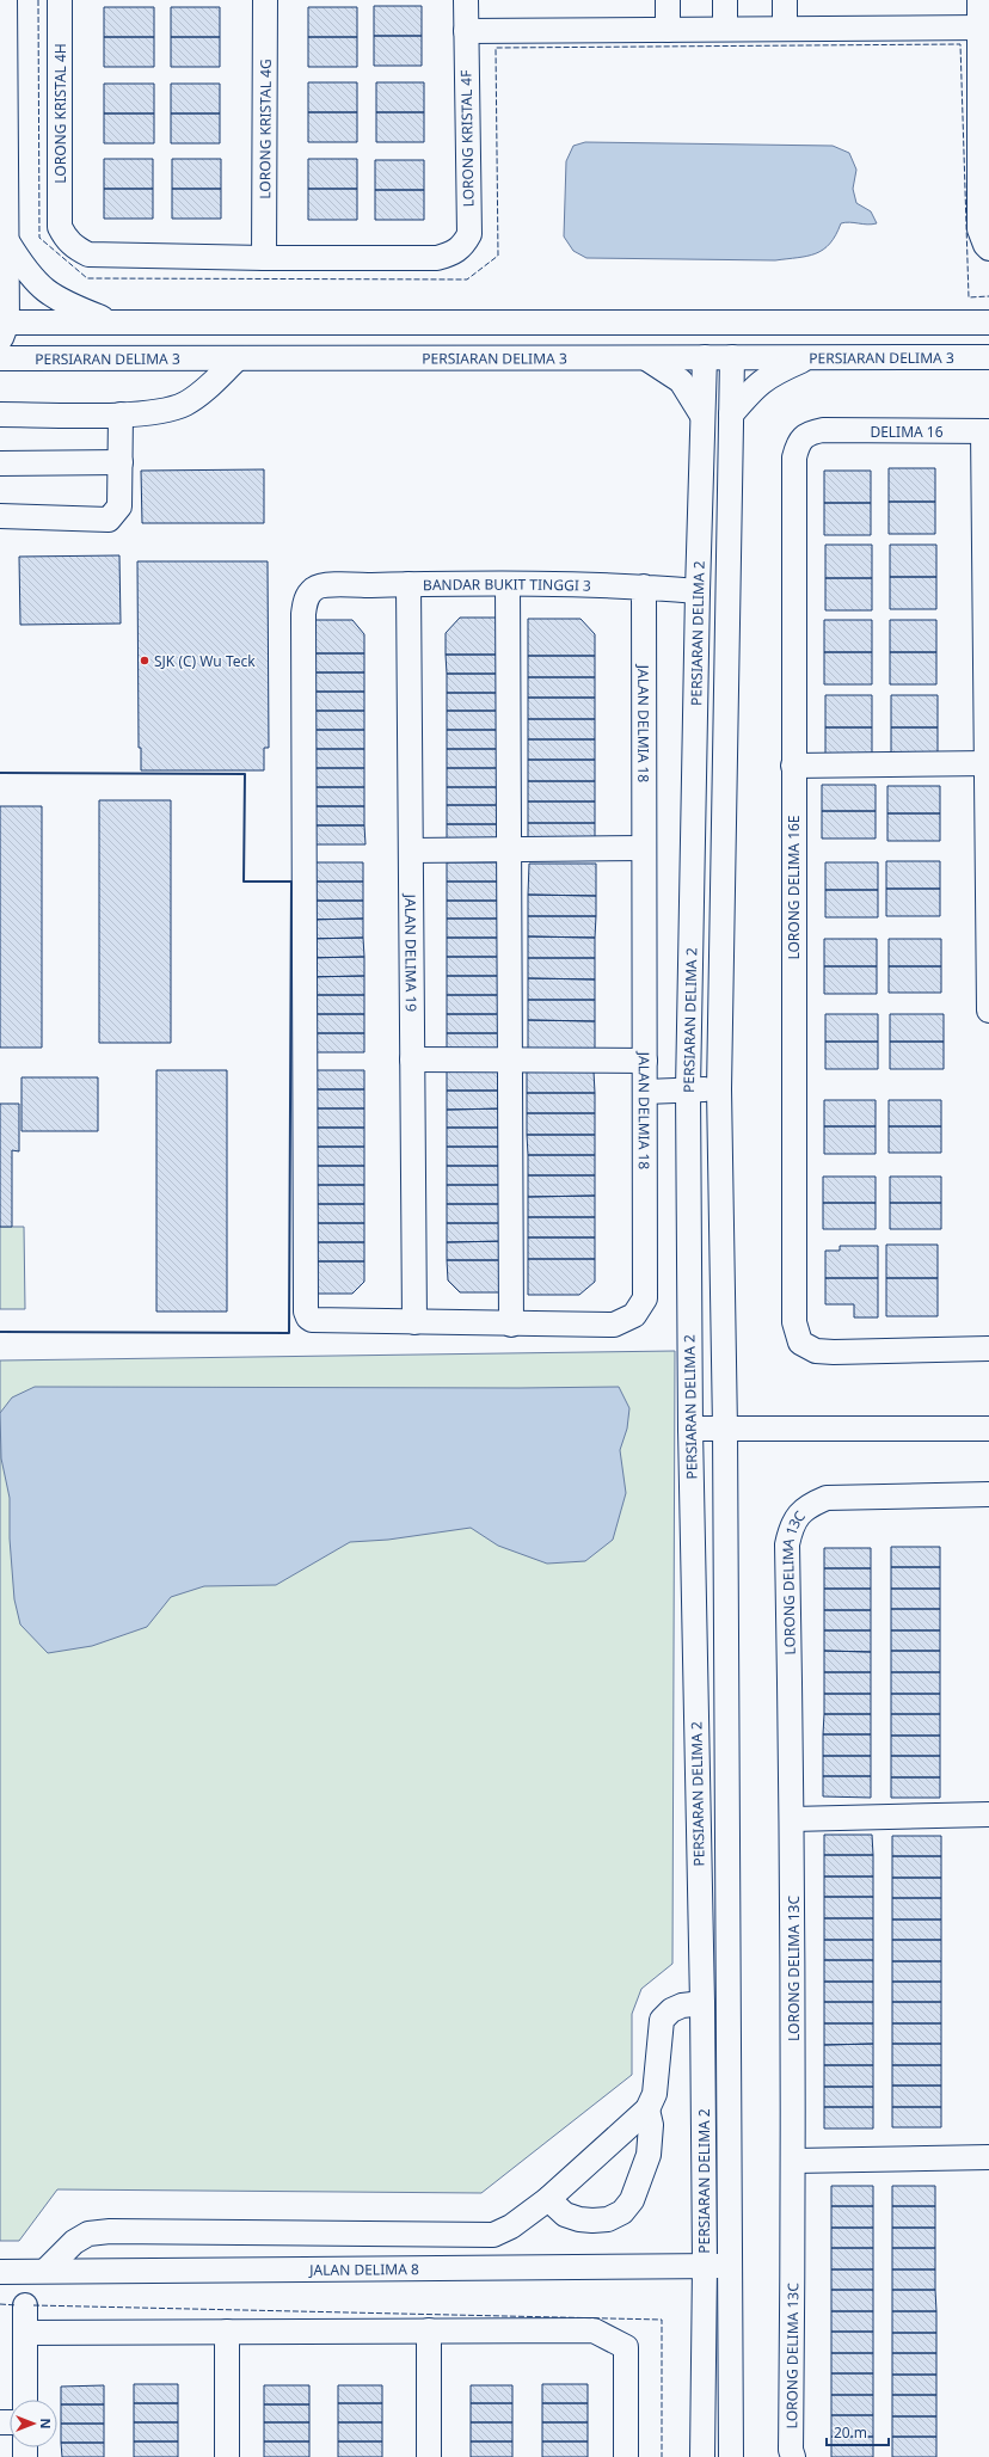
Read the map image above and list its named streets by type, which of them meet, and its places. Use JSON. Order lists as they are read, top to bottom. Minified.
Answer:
{"streets":{"street":["LORONG KRISTAL 4H","LORONG KRISTAL 4G","LORONG KRISTAL 4F","PERSIARAN DELIMA 3","DELIMA 16","BANDAR BUKIT TINGGI 3","PERSIARAN DELIMA 2","JALAN DELMIA 18","LORONG DELIMA 16E","JALAN DELIMA 19","LORONG DELIMA 13C","JALAN DELIMA 8"]},"crossings":[["LORONG KRISTAL 4H","LORONG KRISTAL 4G"],["LORONG KRISTAL 4H","LORONG KRISTAL 4F"],["LORONG KRISTAL 4G","LORONG KRISTAL 4F"],["PERSIARAN DELIMA 3","PERSIARAN DELIMA 2"],["DELIMA 16","LORONG DELIMA 16E"],["BANDAR BUKIT TINGGI 3","PERSIARAN DELIMA 2"],["BANDAR BUKIT TINGGI 3","JALAN DELMIA 18"],["BANDAR BUKIT TINGGI 3","JALAN DELIMA 19"],["PERSIARAN DELIMA 2","JALAN DELIMA 8"],["JALAN DELMIA 18","JALAN DELIMA 19"]],"places":["SJK (C) Wu Teck"],"scale_bar":"20 m","north":"right"}
